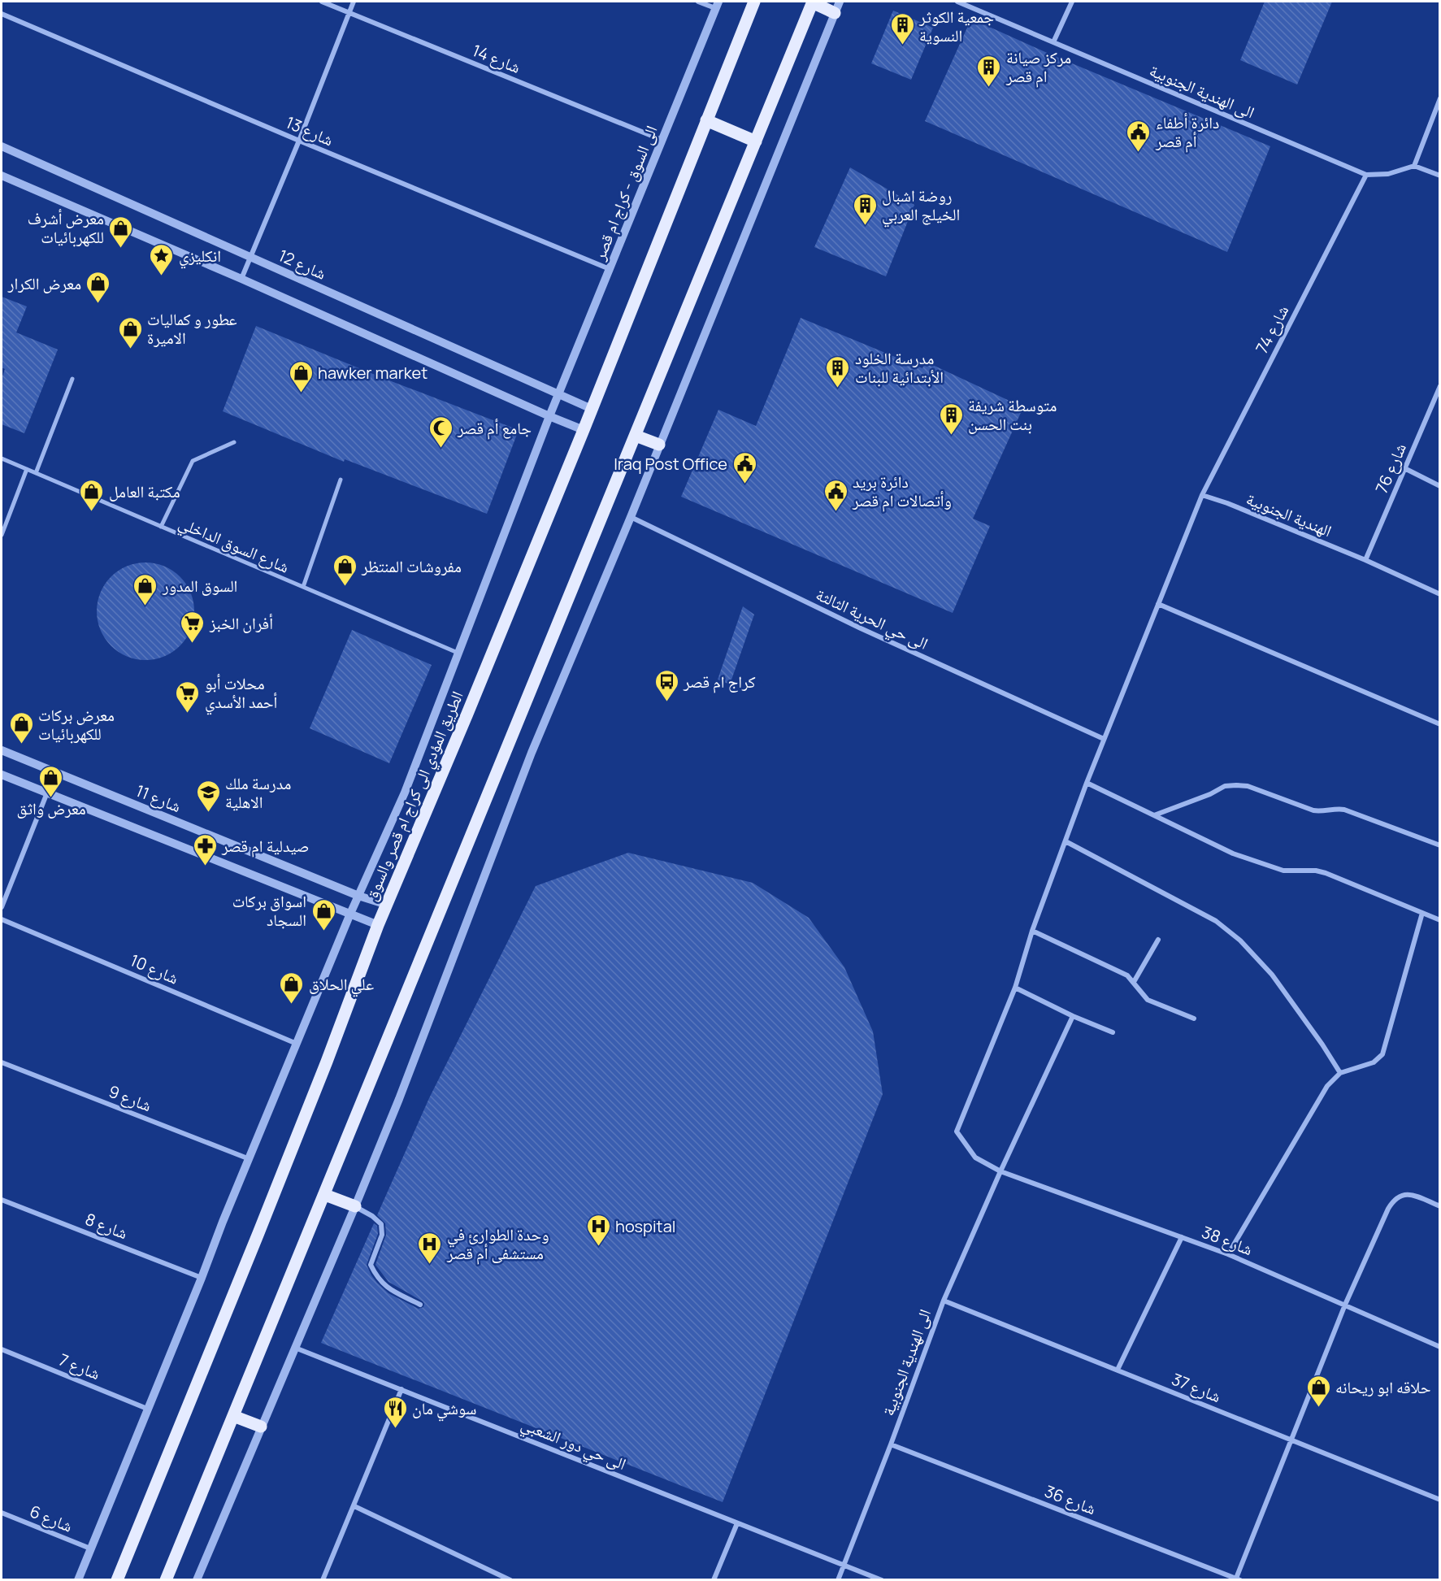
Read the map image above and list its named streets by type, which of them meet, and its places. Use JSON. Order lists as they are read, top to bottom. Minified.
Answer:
{"streets":{"main road":["الطريق المؤدي الى كراج ام قصر والسوق"],"street":["شارع 14","الى الهندية الجنوبية","شارع 13","الى السوق - كراج ام قصر","شارع 12","شارع 74","شارع 76","الهندية الجنوبية","شارع السوق الداخلي","الى حي الحرية الثالثة","شارع 11","شارع 10","شارع 9","شارع 8","شارع 38","شارع 7","شارع 37","الى حي دور الشعبي","شارع 36","شارع 6"]},"crossings":[["شارع 14","الى السوق - كراج ام قصر"],["الى الهندية الجنوبية","شارع 74"],["الى الهندية الجنوبية","شارع 38"],["الى الهندية الجنوبية","شارع 37"],["الى الهندية الجنوبية","الى حي دور الشعبي"],["الى الهندية الجنوبية","شارع 36"],["شارع 13","الى السوق - كراج ام قصر"],["الى السوق - كراج ام قصر","شارع 12"],["الى السوق - كراج ام قصر","شارع السوق الداخلي"],["الى السوق - كراج ام قصر","شارع 11"],["الى السوق - كراج ام قصر","شارع 10"],["الى السوق - كراج ام قصر","شارع 9"],["الى السوق - كراج ام قصر","شارع 8"],["الى السوق - كراج ام قصر","شارع 7"],["الى السوق - كراج ام قصر","شارع 6"],["شارع 12","الطريق المؤدي الى كراج ام قصر والسوق"],["شارع 74","الهندية الجنوبية"],["شارع 74","الى حي الحرية الثالثة"],["شارع 74","شارع 38"],["شارع 76","الهندية الجنوبية"],["الطريق المؤدي الى كراج ام قصر والسوق","شارع 11"]],"places":{"building":["جمعية الكوثر النسوية","مركز صيانة ام قصر","روضة اشبال الخيلج العربي","مدرسة الخلود الأبتدائية للبنات","متوسطة شريفة بنت الحسن"],"public building":["دائرة أطفاء أم قصر","Iraq Post Office","دائرة بريد وأتصالات ام قصر"],"shop":["معرض أشرف للكهربائيات","معرض الكرار","عطور و كماليات الاميرة","hawker market","مكتبة العامل","مفروشات المنتظر","السوق المدور","معرض بركات للكهربائيات","معرض واثق","اسواق بركات السجاد","علي الحلاق","حلاقه ابو ريحانه"],"place":["انكليزي"],"mosque":["جامع أم قصر"],"supermarket":["أفران الخبز","محلات أبو أحمد الأسدي"],"bus stop":["كراج ام قصر"],"school or university":["مدرسة ملك الاهلية"],"pharmacy":["صيدلية ام قصر"],"hospital":["hospital","وحدة الطوارئ في مستشفى أم قصر"],"restaurant":["سوشي مان"]}}
